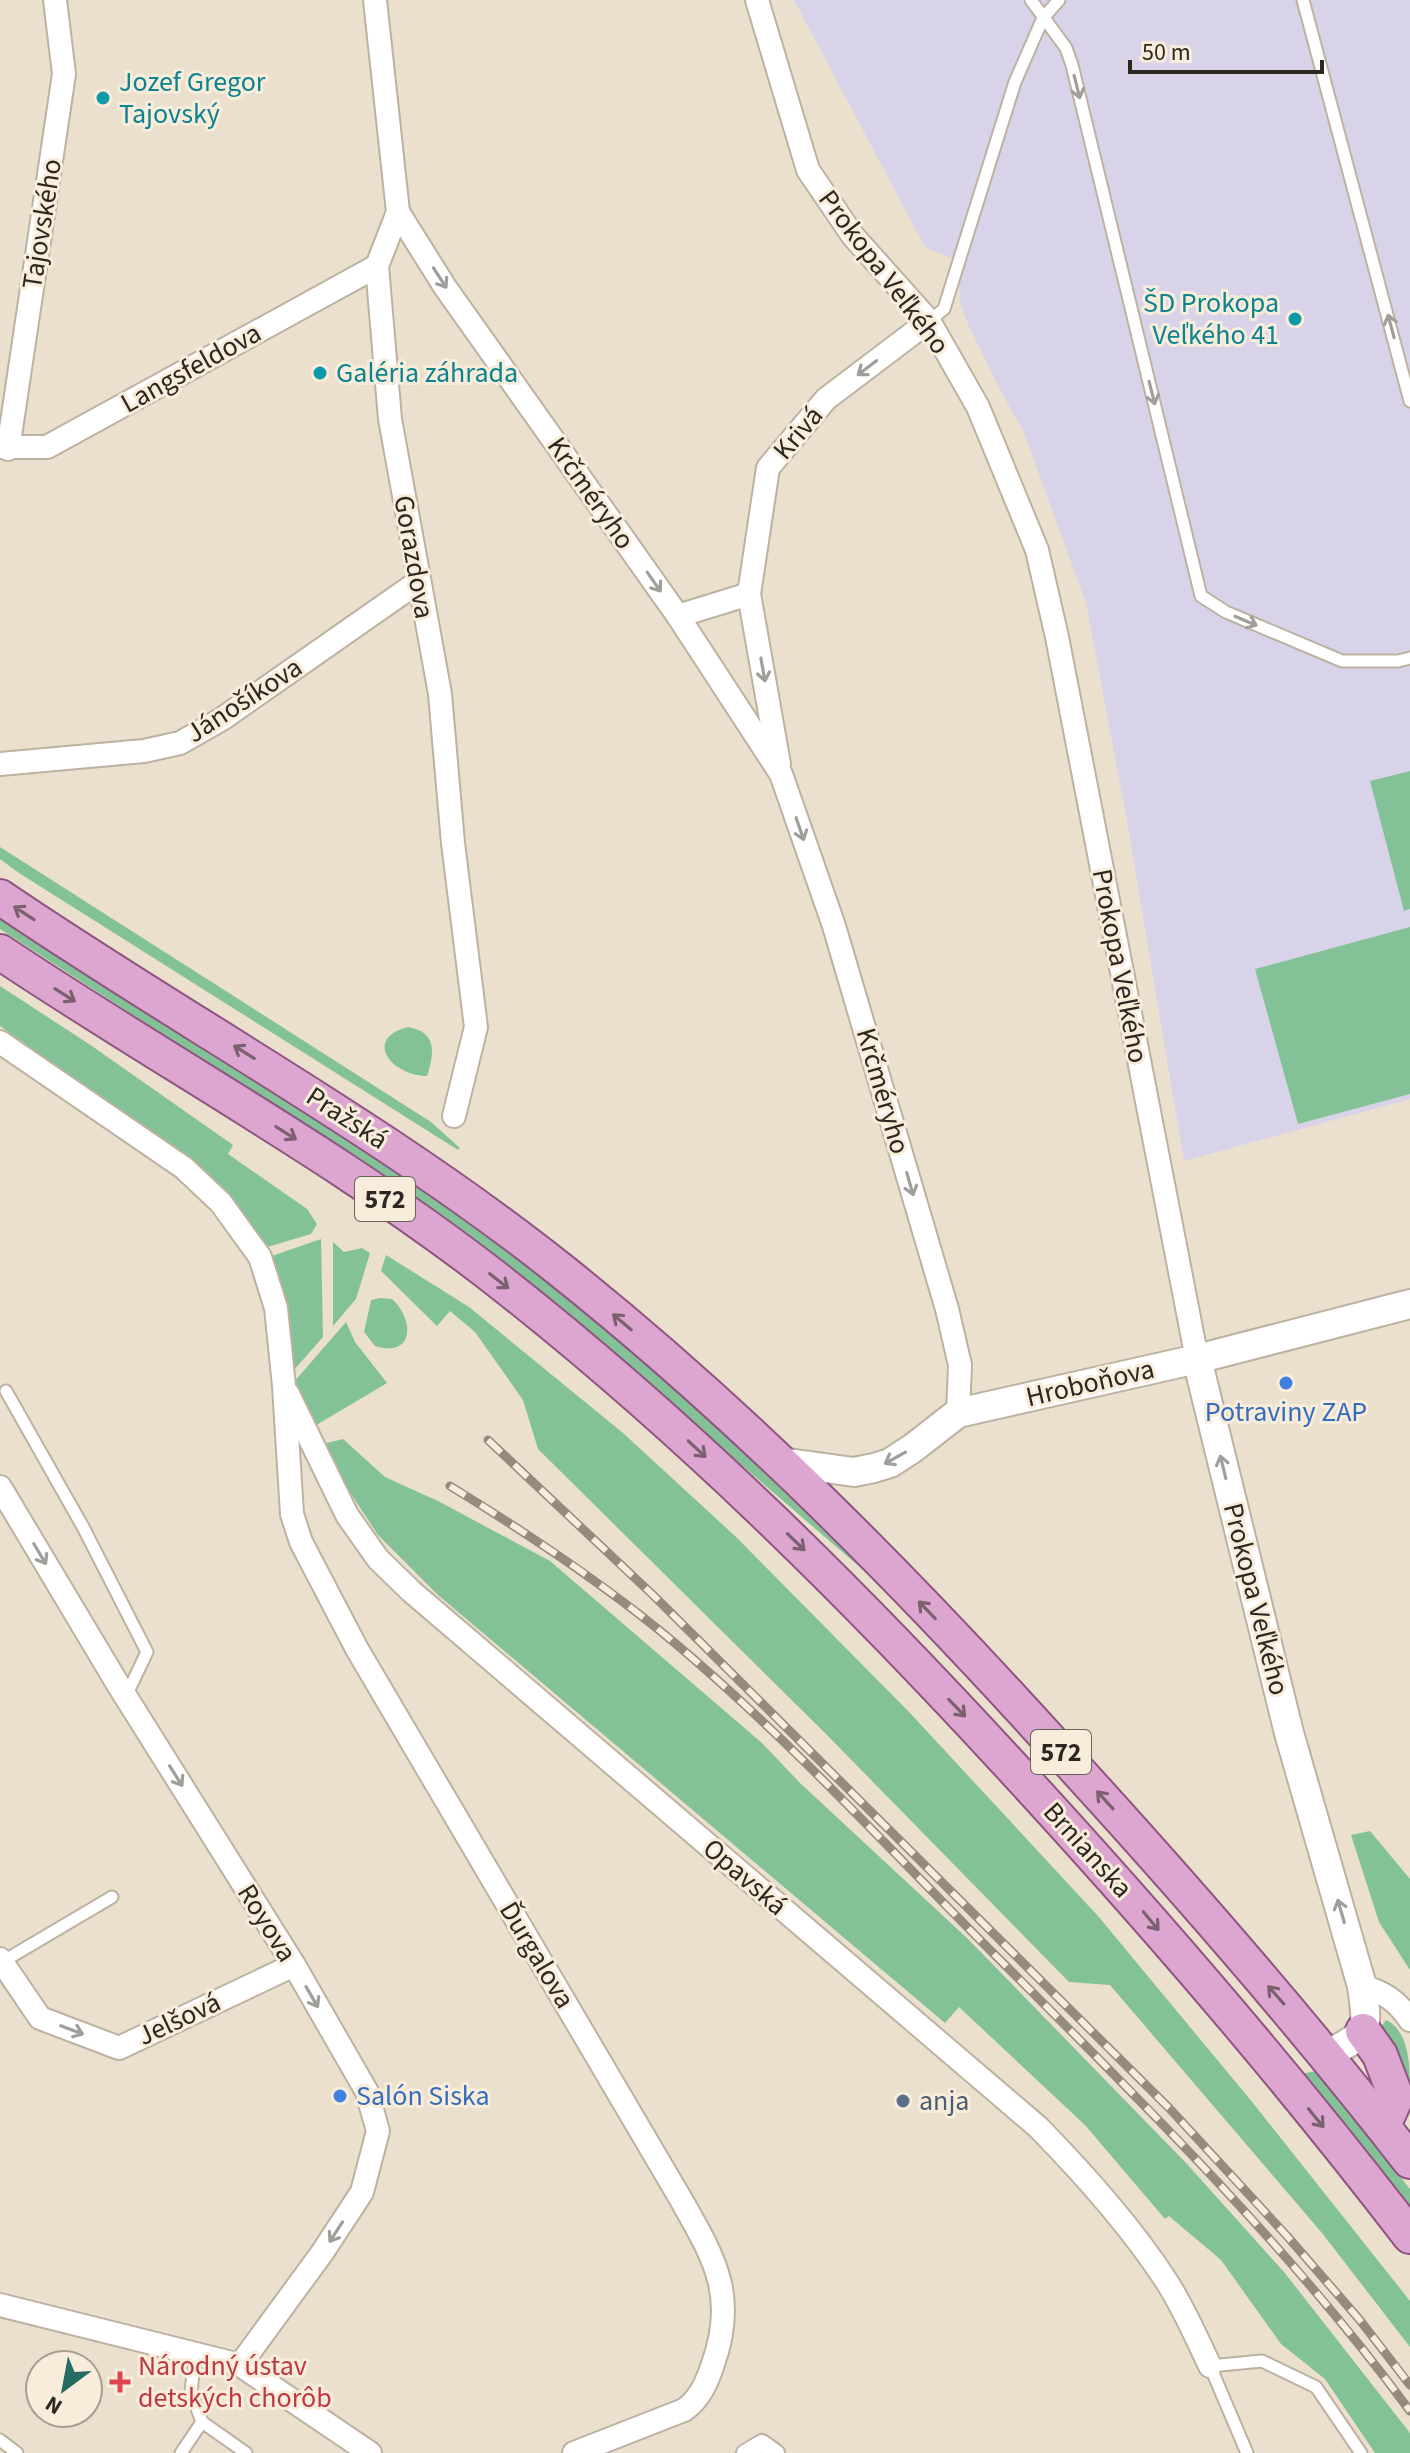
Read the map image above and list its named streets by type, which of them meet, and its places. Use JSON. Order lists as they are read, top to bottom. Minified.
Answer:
{"streets":{"main road":["Pražská","572","Brnianska"],"street":["Tajovského","Prokopa Veľkého","Langsfeldova","Krivá","Krčméryho","Gorazdova","Jánošíkova","Hroboňova","Opavská","Royova","Ďurgalova","Jelšová"]},"crossings":[["Tajovského","Langsfeldova"],["Prokopa Veľkého","Krivá"],["Prokopa Veľkého","Hroboňova"],["Langsfeldova","Gorazdova"],["Krivá","Krčméryho"],["Krčméryho","Gorazdova"],["Krčméryho","Hroboňova"],["Gorazdova","Jánošíkova"],["Pražská","Hroboňova"],["Pražská","Brnianska"],["Hroboňova","Brnianska"],["Opavská","Ďurgalova"],["Royova","Jelšová"]],"one_way":["Krivá","Krčméryho","Royova","Jelšová"],"places":{"other":["Jozef Gregor Tajovský","ŠD Prokopa Veľkého 41","Galéria záhrada","Potraviny ZAP","Salón Siska","anja"],"health":["Národný ústav detských chorôb"]},"scale_bar":"50 m","north":"bottom left"}
